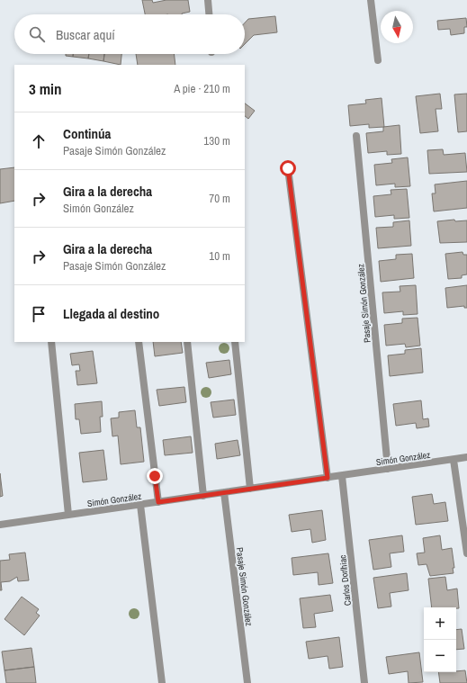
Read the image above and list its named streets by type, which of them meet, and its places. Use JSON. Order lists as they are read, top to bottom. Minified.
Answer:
{"streets":{"street":["Pasaje Simón González","Simón González","Carlos Dorlhiac"]},"crossings":[["Pasaje Simón González","Simón González"],["Simón González","Carlos Dorlhiac"]],"north":"bottom","page":{"search":"Buscar aquí","heading":["3 min","A pie · 210 m"],"list":[["Continúa","Pasaje Simón González","130 m"],["Gira a la derecha","Simón González","70 m"],["Gira a la derecha","Pasaje Simón González","10 m"],"Llegada al destino"],"map_buttons":["+","−"]}}
